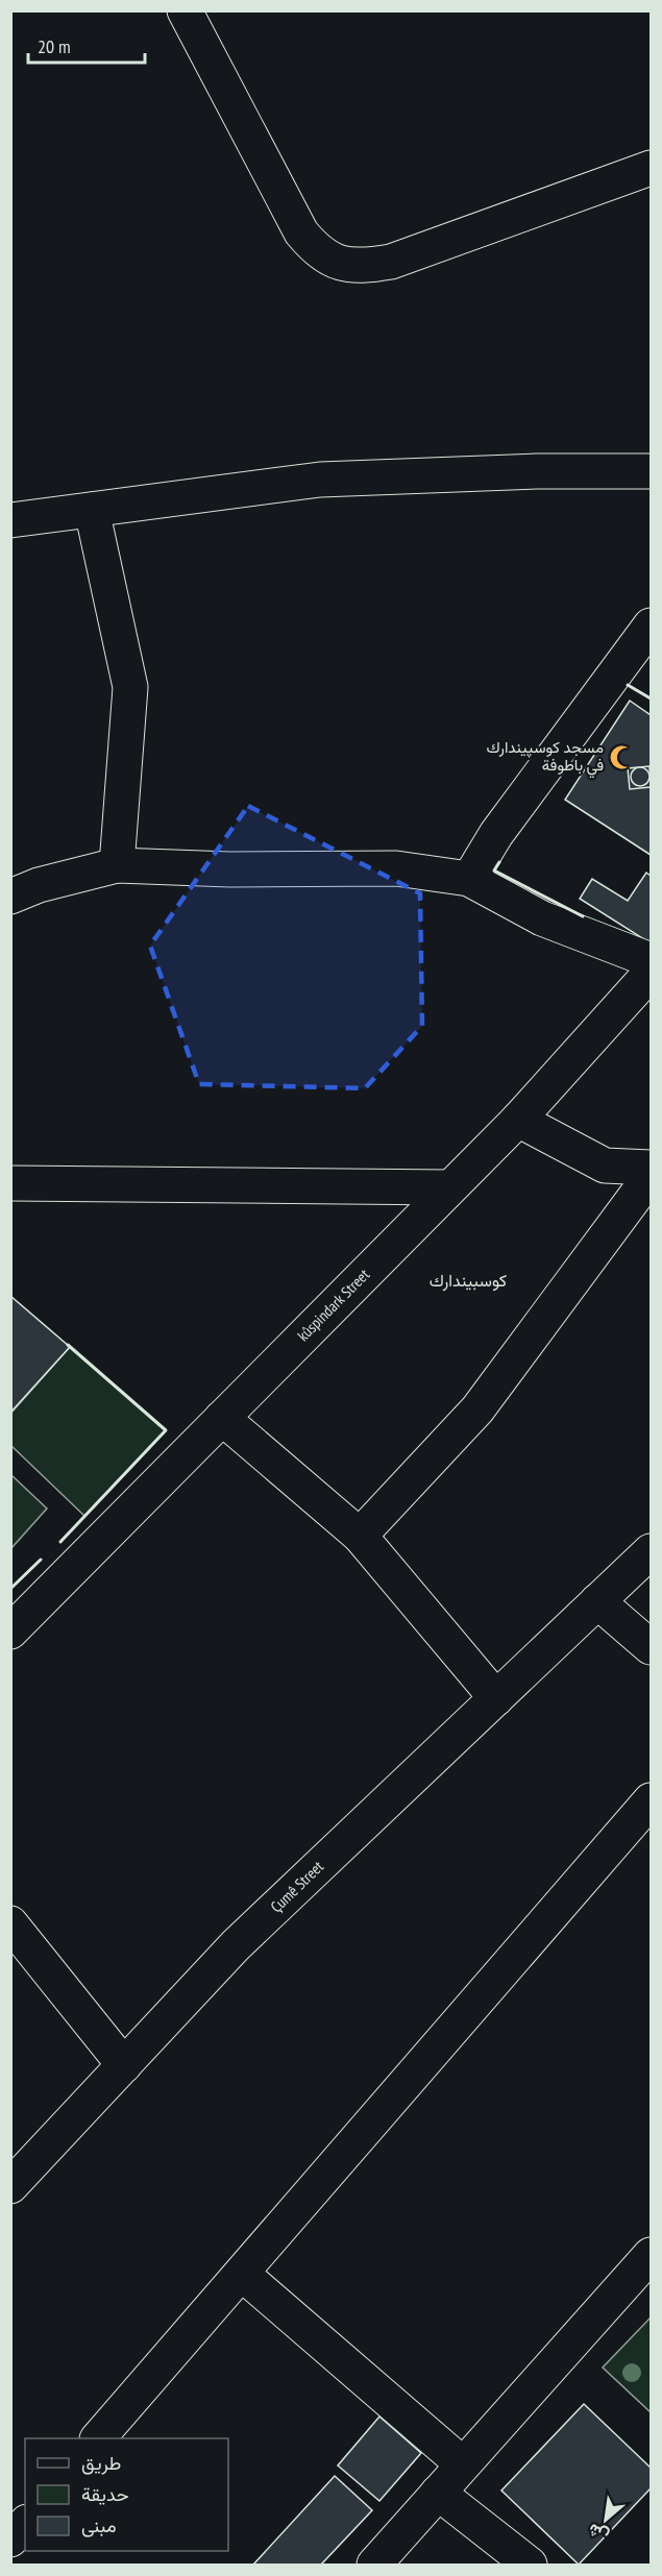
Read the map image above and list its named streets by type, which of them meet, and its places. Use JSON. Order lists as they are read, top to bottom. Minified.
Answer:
{"streets":{"street":["kûspindark Street","Çumê Street"]},"districts":["كوسبيندارك"],"places":{"mosque":["مسجد كوسپيندارك في باطوفة"]},"legend":["طريق","حديقة","مبنى"],"scale_bar":"20 m","north":"bottom left"}
